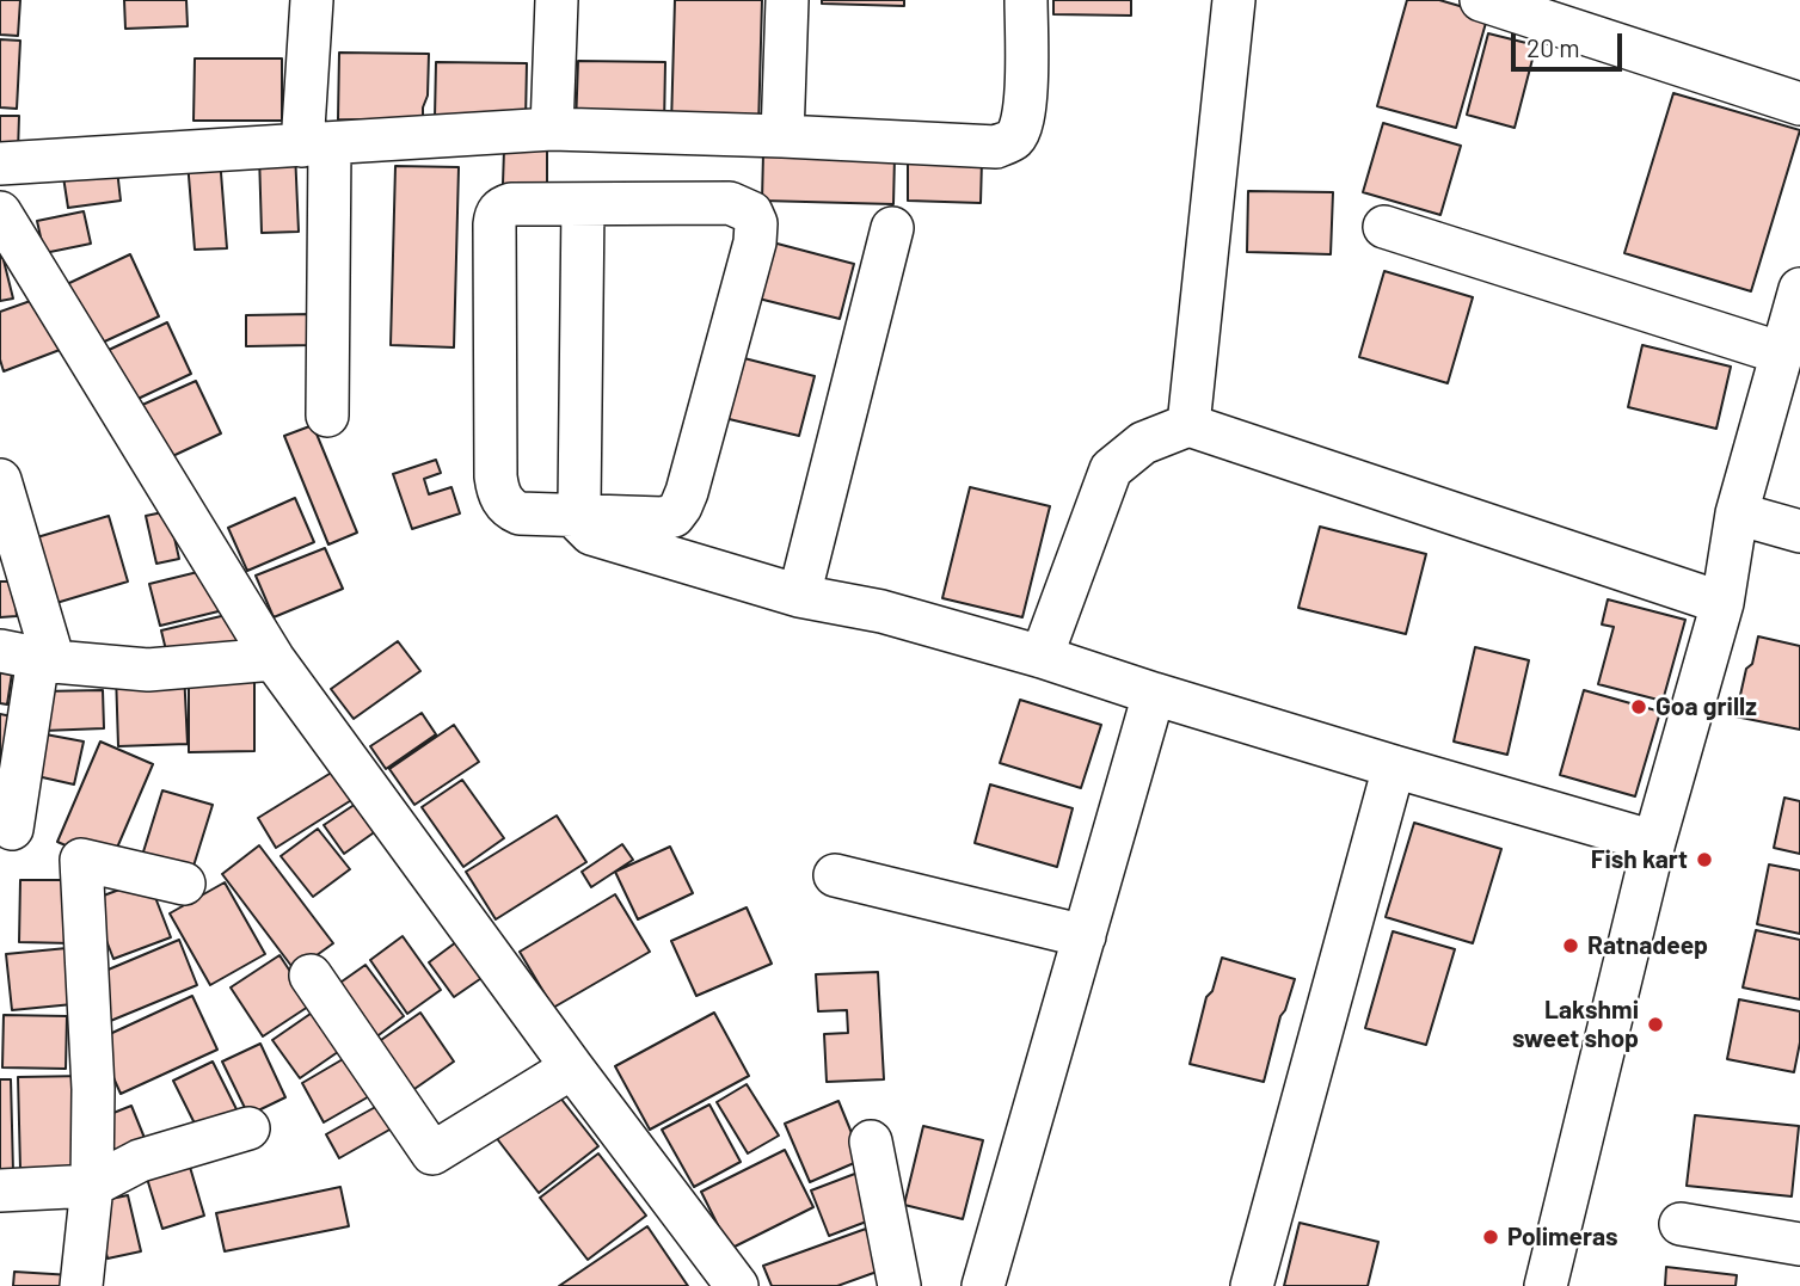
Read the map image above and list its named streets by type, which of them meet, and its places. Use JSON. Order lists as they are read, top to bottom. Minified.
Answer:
{"places":["Goa grillz","Fish kart","Ratnadeep","Lakshmi sweet shop","Polimeras"],"scale_bar":"20 m"}
